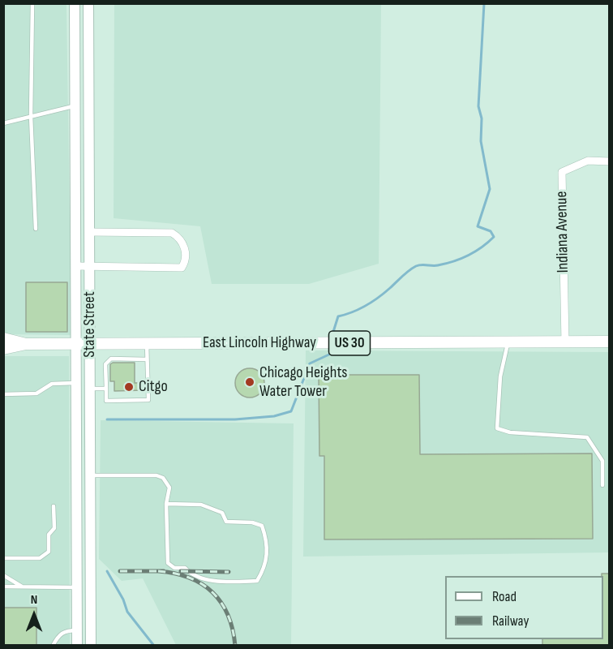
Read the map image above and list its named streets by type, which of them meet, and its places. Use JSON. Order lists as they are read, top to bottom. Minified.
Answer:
{"streets":{"main road":["East Lincoln Highway","US 30"],"street":["Indiana Avenue","State Street"]},"crossings":[["Indiana Avenue","East Lincoln Highway"],["State Street","East Lincoln Highway"]],"places":["Chicago Heights Water Tower","Citgo"],"legend":["Road","Railway"],"north":"top"}
